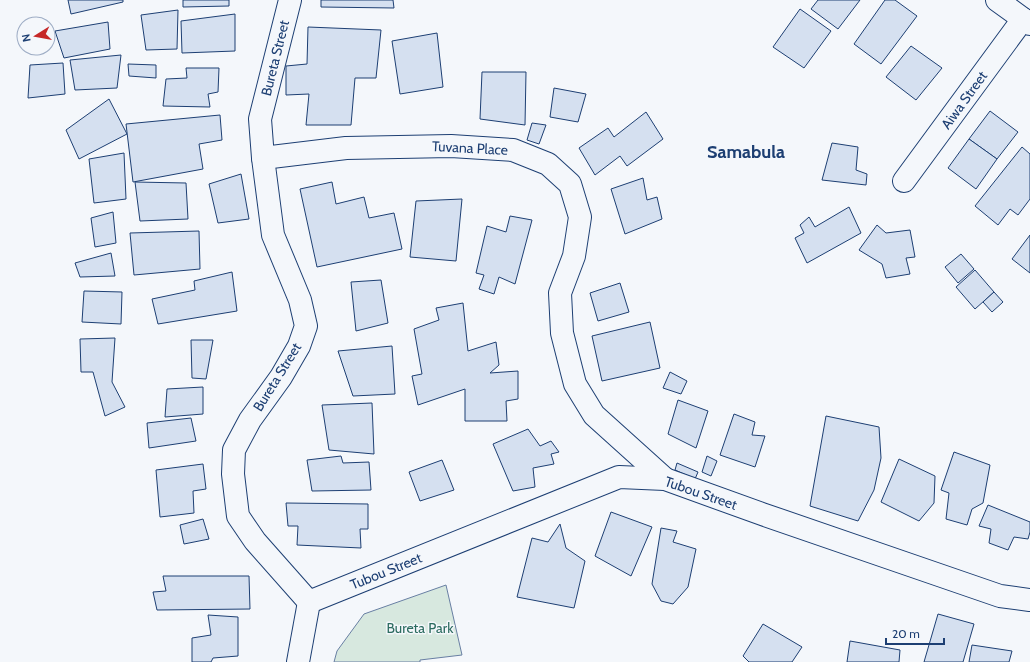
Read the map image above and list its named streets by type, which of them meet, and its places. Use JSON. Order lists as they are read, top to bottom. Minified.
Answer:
{"streets":{"street":["Bureta Street","Aiwa Street","Tuvana Place","Tubou Street"]},"crossings":[["Bureta Street","Tuvana Place"],["Bureta Street","Tubou Street"],["Tuvana Place","Tubou Street"]],"districts":["Samabula"],"parks":["Bureta Park"],"scale_bar":"20 m","north":"left"}
